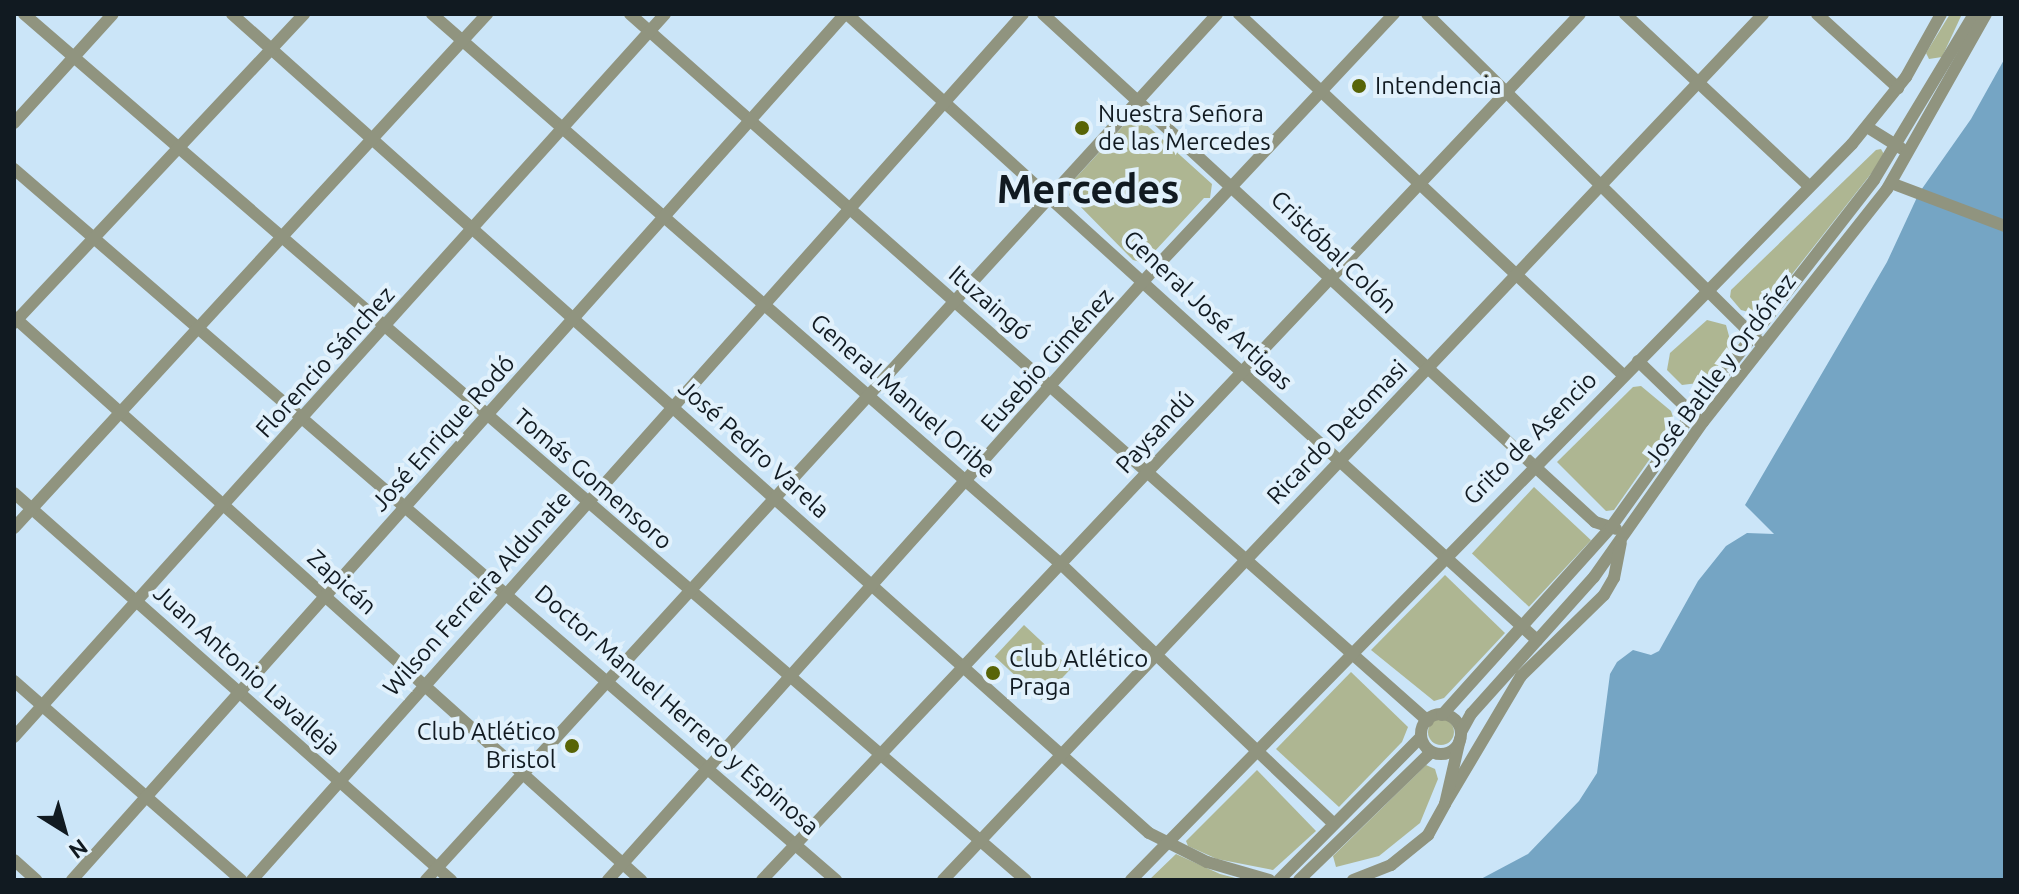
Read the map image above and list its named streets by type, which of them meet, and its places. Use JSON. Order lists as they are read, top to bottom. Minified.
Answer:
{"streets":{"street":["Cristóbal Colón","Ituzaingó","General José Artigas","Eusebio Giménez","Florencio Sánchez","José Batlle y Ordóñez","General Manuel Oribe","Paysandú","Ricardo Detomasi","José Enrique Rodó","Grito de Asencio","José Pedro Varela","Tomás Gomensoro","Zapicán","Wilson Ferreira Aldunate","Juan Antonio Lavalleja","Doctor Manuel Herrero y Espinosa"]},"crossings":[["Cristóbal Colón","General José Artigas"],["Cristóbal Colón","Eusebio Giménez"],["Cristóbal Colón","Paysandú"],["Cristóbal Colón","Ricardo Detomasi"],["Cristóbal Colón","Grito de Asencio"],["Ituzaingó","Eusebio Giménez"],["Ituzaingó","Florencio Sánchez"],["Ituzaingó","José Batlle y Ordóñez"],["Ituzaingó","Paysandú"],["Ituzaingó","Ricardo Detomasi"],["Ituzaingó","José Enrique Rodó"],["Ituzaingó","Grito de Asencio"],["Ituzaingó","Wilson Ferreira Aldunate"],["General José Artigas","Eusebio Giménez"],["General José Artigas","José Batlle y Ordóñez"],["General José Artigas","Paysandú"],["General José Artigas","Ricardo Detomasi"],["General José Artigas","José Enrique Rodó"],["General José Artigas","Grito de Asencio"],["General José Artigas","Wilson Ferreira Aldunate"],["Eusebio Giménez","General Manuel Oribe"],["Eusebio Giménez","José Pedro Varela"],["Eusebio Giménez","Tomás Gomensoro"],["Eusebio Giménez","Zapicán"],["Eusebio Giménez","Doctor Manuel Herrero y Espinosa"],["Florencio Sánchez","General Manuel Oribe"],["Florencio Sánchez","José Pedro Varela"],["Florencio Sánchez","Tomás Gomensoro"],["Florencio Sánchez","Zapicán"],["Florencio Sánchez","Juan Antonio Lavalleja"],["Florencio Sánchez","Doctor Manuel Herrero y Espinosa"],["General Manuel Oribe","Paysandú"],["General Manuel Oribe","Ricardo Detomasi"],["General Manuel Oribe","José Enrique Rodó"],["General Manuel Oribe","Grito de Asencio"],["General Manuel Oribe","Wilson Ferreira Aldunate"],["Paysandú","José Pedro Varela"],["Paysandú","Tomás Gomensoro"],["Paysandú","Doctor Manuel Herrero y Espinosa"],["Ricardo Detomasi","José Pedro Varela"],["Ricardo Detomasi","Tomás Gomensoro"],["José Enrique Rodó","José Pedro Varela"],["José Enrique Rodó","Tomás Gomensoro"],["José Enrique Rodó","Zapicán"],["José Enrique Rodó","Juan Antonio Lavalleja"],["José Enrique Rodó","Doctor Manuel Herrero y Espinosa"],["Grito de Asencio","José Pedro Varela"],["José Pedro Varela","Wilson Ferreira Aldunate"],["Tomás Gomensoro","Wilson Ferreira Aldunate"],["Zapicán","Wilson Ferreira Aldunate"],["Wilson Ferreira Aldunate","Juan Antonio Lavalleja"],["Wilson Ferreira Aldunate","Doctor Manuel Herrero y Espinosa"]],"districts":["Mercedes"],"places":["Intendencia","Nuestra Señora de las Mercedes","Club Atlético Praga","Club Atlético Bristol"],"north":"bottom right"}
